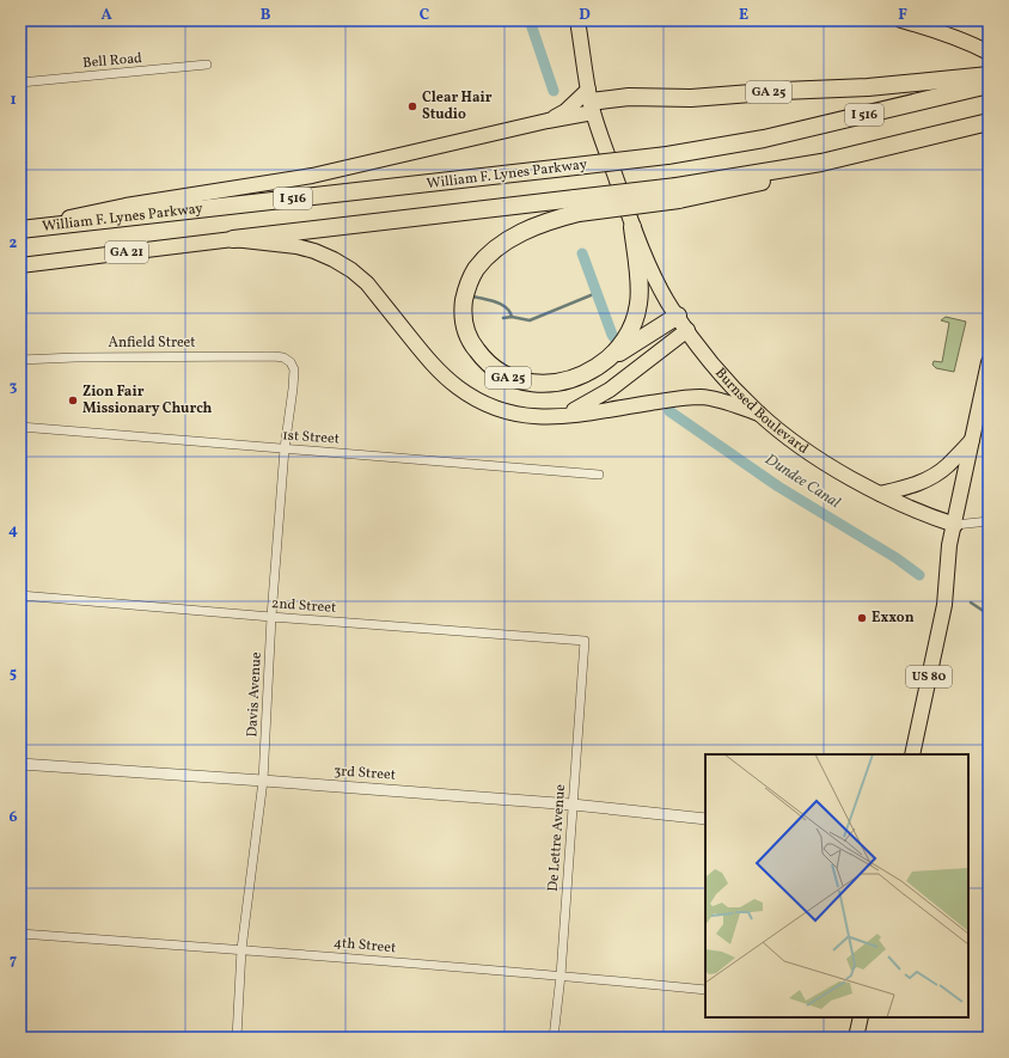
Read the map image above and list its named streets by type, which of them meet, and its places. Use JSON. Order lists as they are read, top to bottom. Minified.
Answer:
{"streets":{"highway":["GA 25","I 516","William F. Lynes Parkway"],"main road":["GA 21","Burnsed Boulevard","US 80"],"street":["Bell Road","Anfield Street","1st Street","2nd Street","Davis Avenue","3rd Street","De Lettre Avenue","4th Street"]},"crossings":[["GA 25","I 516"],["GA 25","Burnsed Boulevard"],["I 516","GA 21"],["Anfield Street","Davis Avenue"],["Burnsed Boulevard","US 80"],["1st Street","Davis Avenue"],["2nd Street","Davis Avenue"],["2nd Street","De Lettre Avenue"],["Davis Avenue","3rd Street"],["Davis Avenue","4th Street"],["3rd Street","De Lettre Avenue"],["De Lettre Avenue","4th Street"]],"water":["Dundee Canal"],"places":["Clear Hair Studio","Zion Fair Missionary Church","Exxon"],"grid":{"columns":["A","B","C","D","E","F"],"rows":["1","2","3","4","5","6","7"]}}
